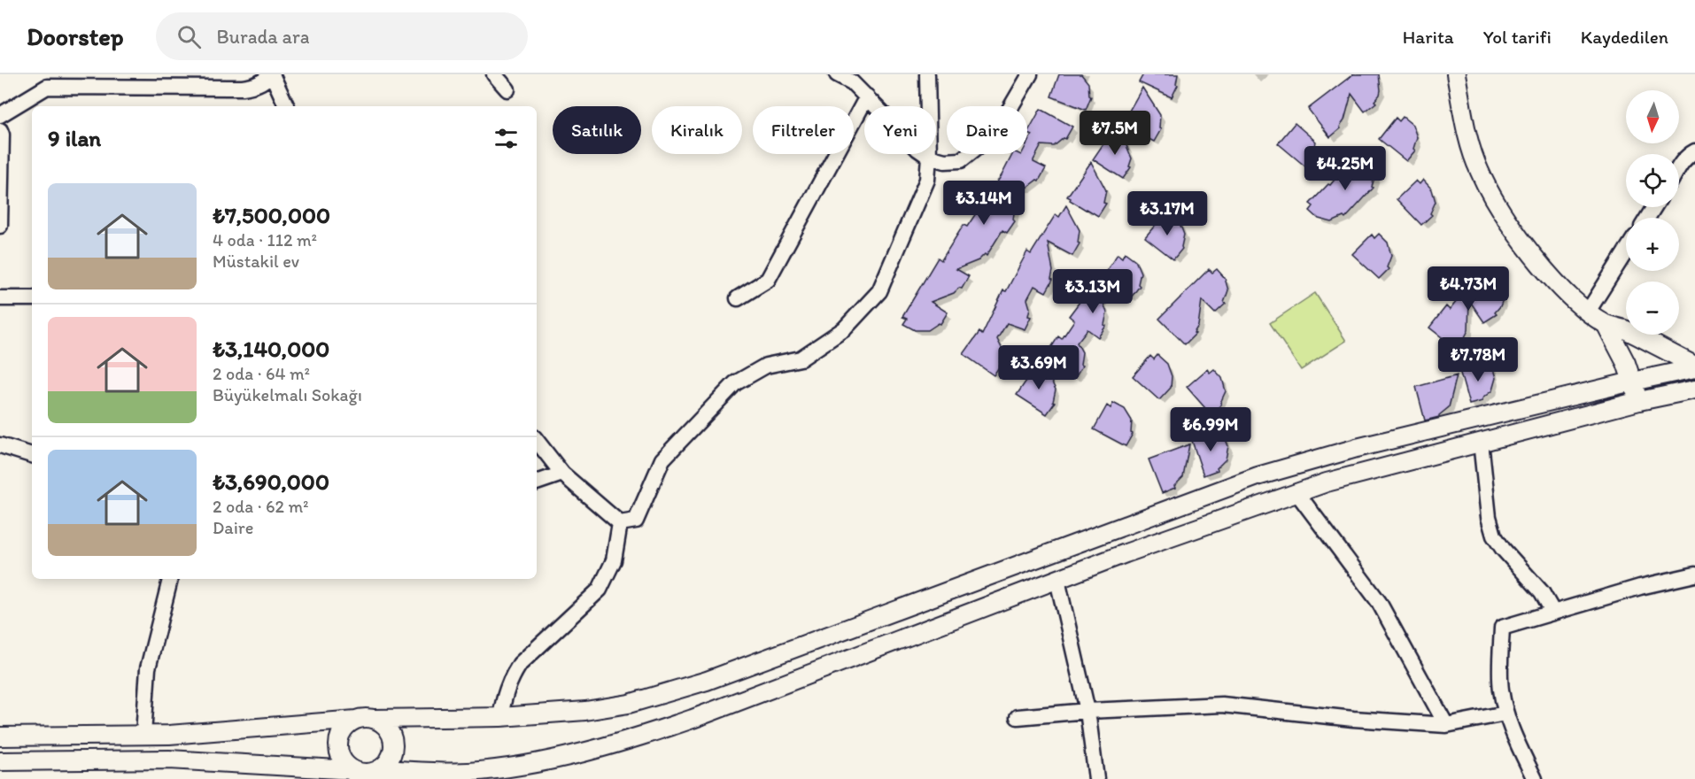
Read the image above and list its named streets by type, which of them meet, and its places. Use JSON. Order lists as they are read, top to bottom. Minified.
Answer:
{"north":"bottom","page":{"header":"Doorstep","search":"Burada ara","nav":["Harita","Yol tarifi","Kaydedilen"],"map_buttons":["+","−"],"chip":["Satılık","Kiralık","Filtreler","Yeni","Daire"],"heading":"9 ilan","price":["₺7.5M","₺4.25M","₺3.14M","₺3.17M","₺4.73M","₺3.13M","₺7.78M","₺3.69M","₺6.99M"],"list":[{"name":"₺7,500,000","note":"4 oda · 112 m² · Müstakil ev"},{"name":"₺3,140,000","note":"2 oda · 64 m² · Büyükelmalı Sokağı"},{"name":"₺3,690,000","note":"2 oda · 62 m² · Daire"}]}}
